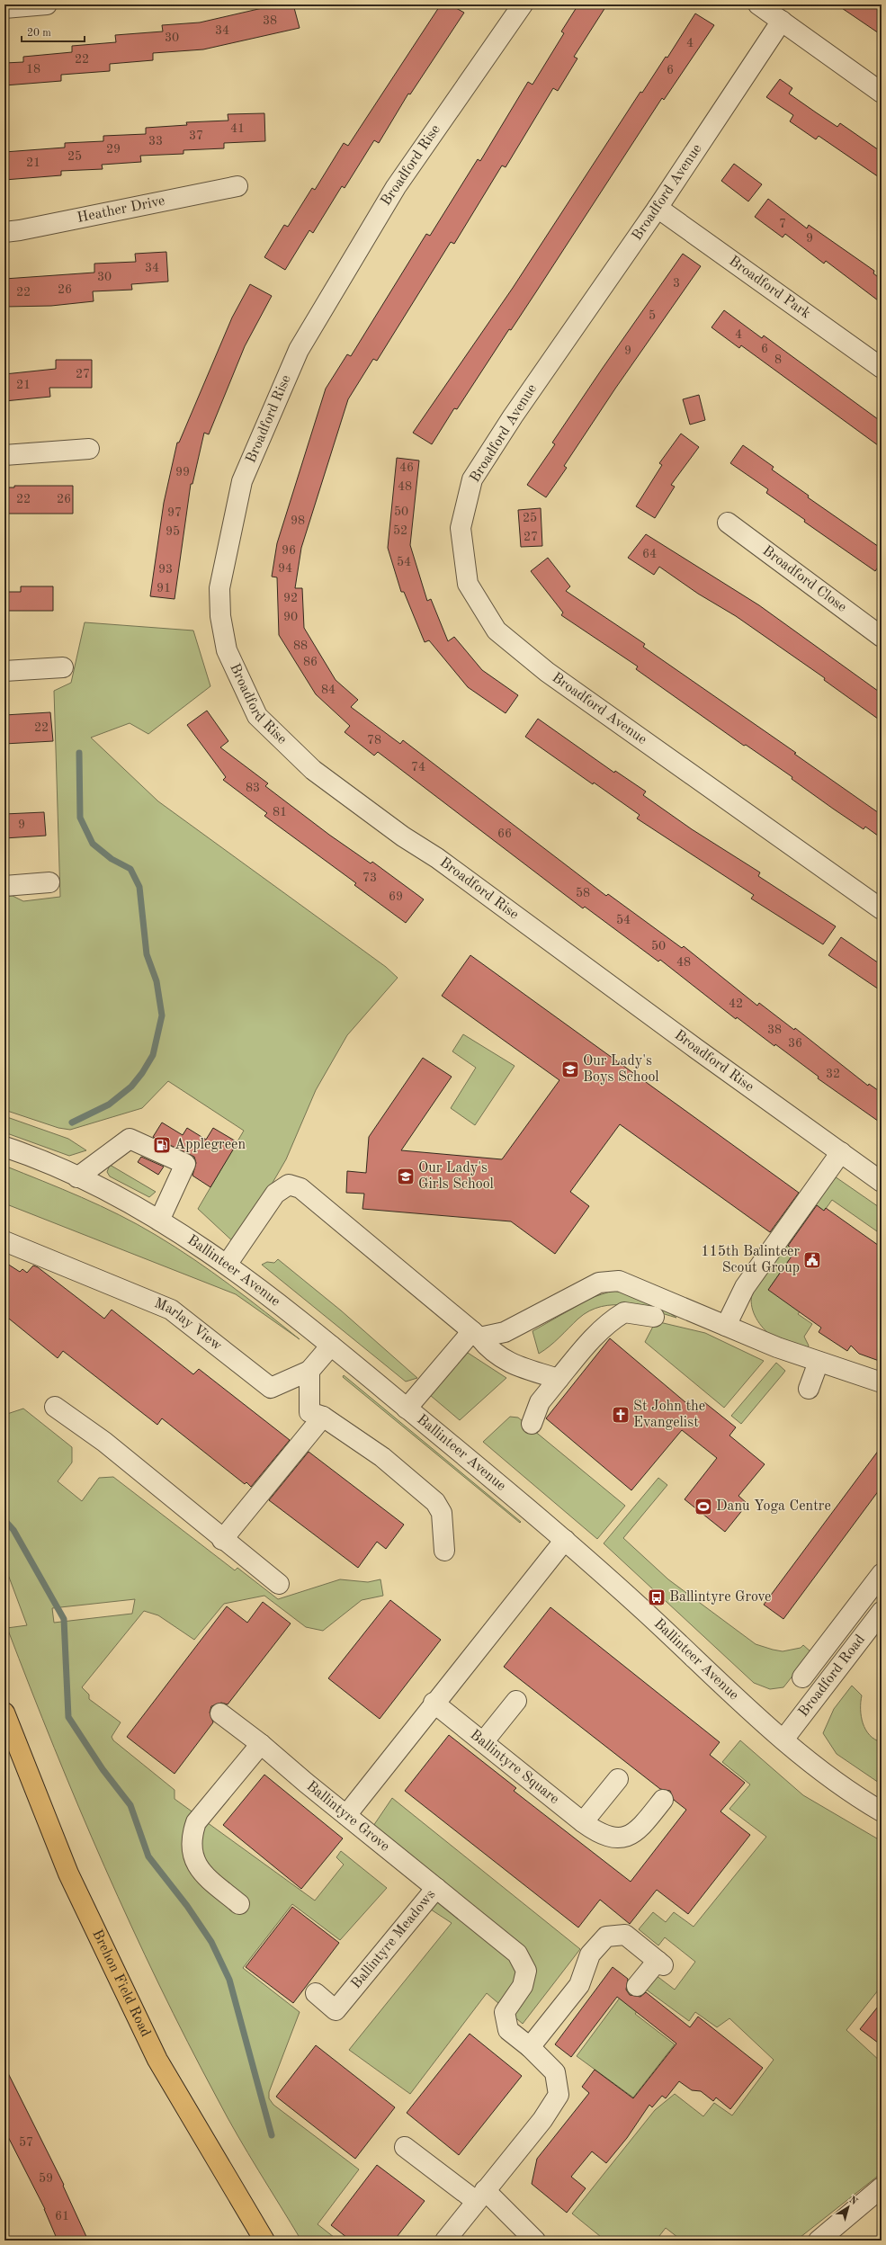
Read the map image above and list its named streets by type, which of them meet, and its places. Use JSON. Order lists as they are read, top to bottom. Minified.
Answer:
{"streets":{"main road":["Brehon Field Road"],"street":["Broadford Rise","Broadford Avenue","Heather Drive","Broadford Park","Broadford Close","Ballinteer Avenue","Marlay View","Broadford Road","Ballintyre Square","Ballintyre Grove","Ballintyre Meadows"]},"crossings":[["Broadford Avenue","Broadford Park"],["Ballinteer Avenue","Broadford Road"],["Ballintyre Grove","Ballintyre Meadows"]],"places":{"school or university":["Our Lady's Boys School","Our Lady's Girls School"],"fuel station":["Applegreen"],"public building":["115th Balinteer Scout Group"],"church":["St John the Evangelist"],"sports":["Danu Yoga Centre"],"bus stop":["Ballintyre Grove"]},"house_numbers":["38","34","30","4","22","18","6","41","37","33","29","25","21","7","9","34","30","3","26","22","5","4","6","9","8","27","21","46","99","48","22","26","50","97","25","98","52","95","27","96","64","54","94","93","91","92","90","88","86","84","22","78","74","83","81","9","66","73","58","69","54","50","48","42","38","36","32","57","59","61"],"scale_bar":"20 m","north":"top right"}
